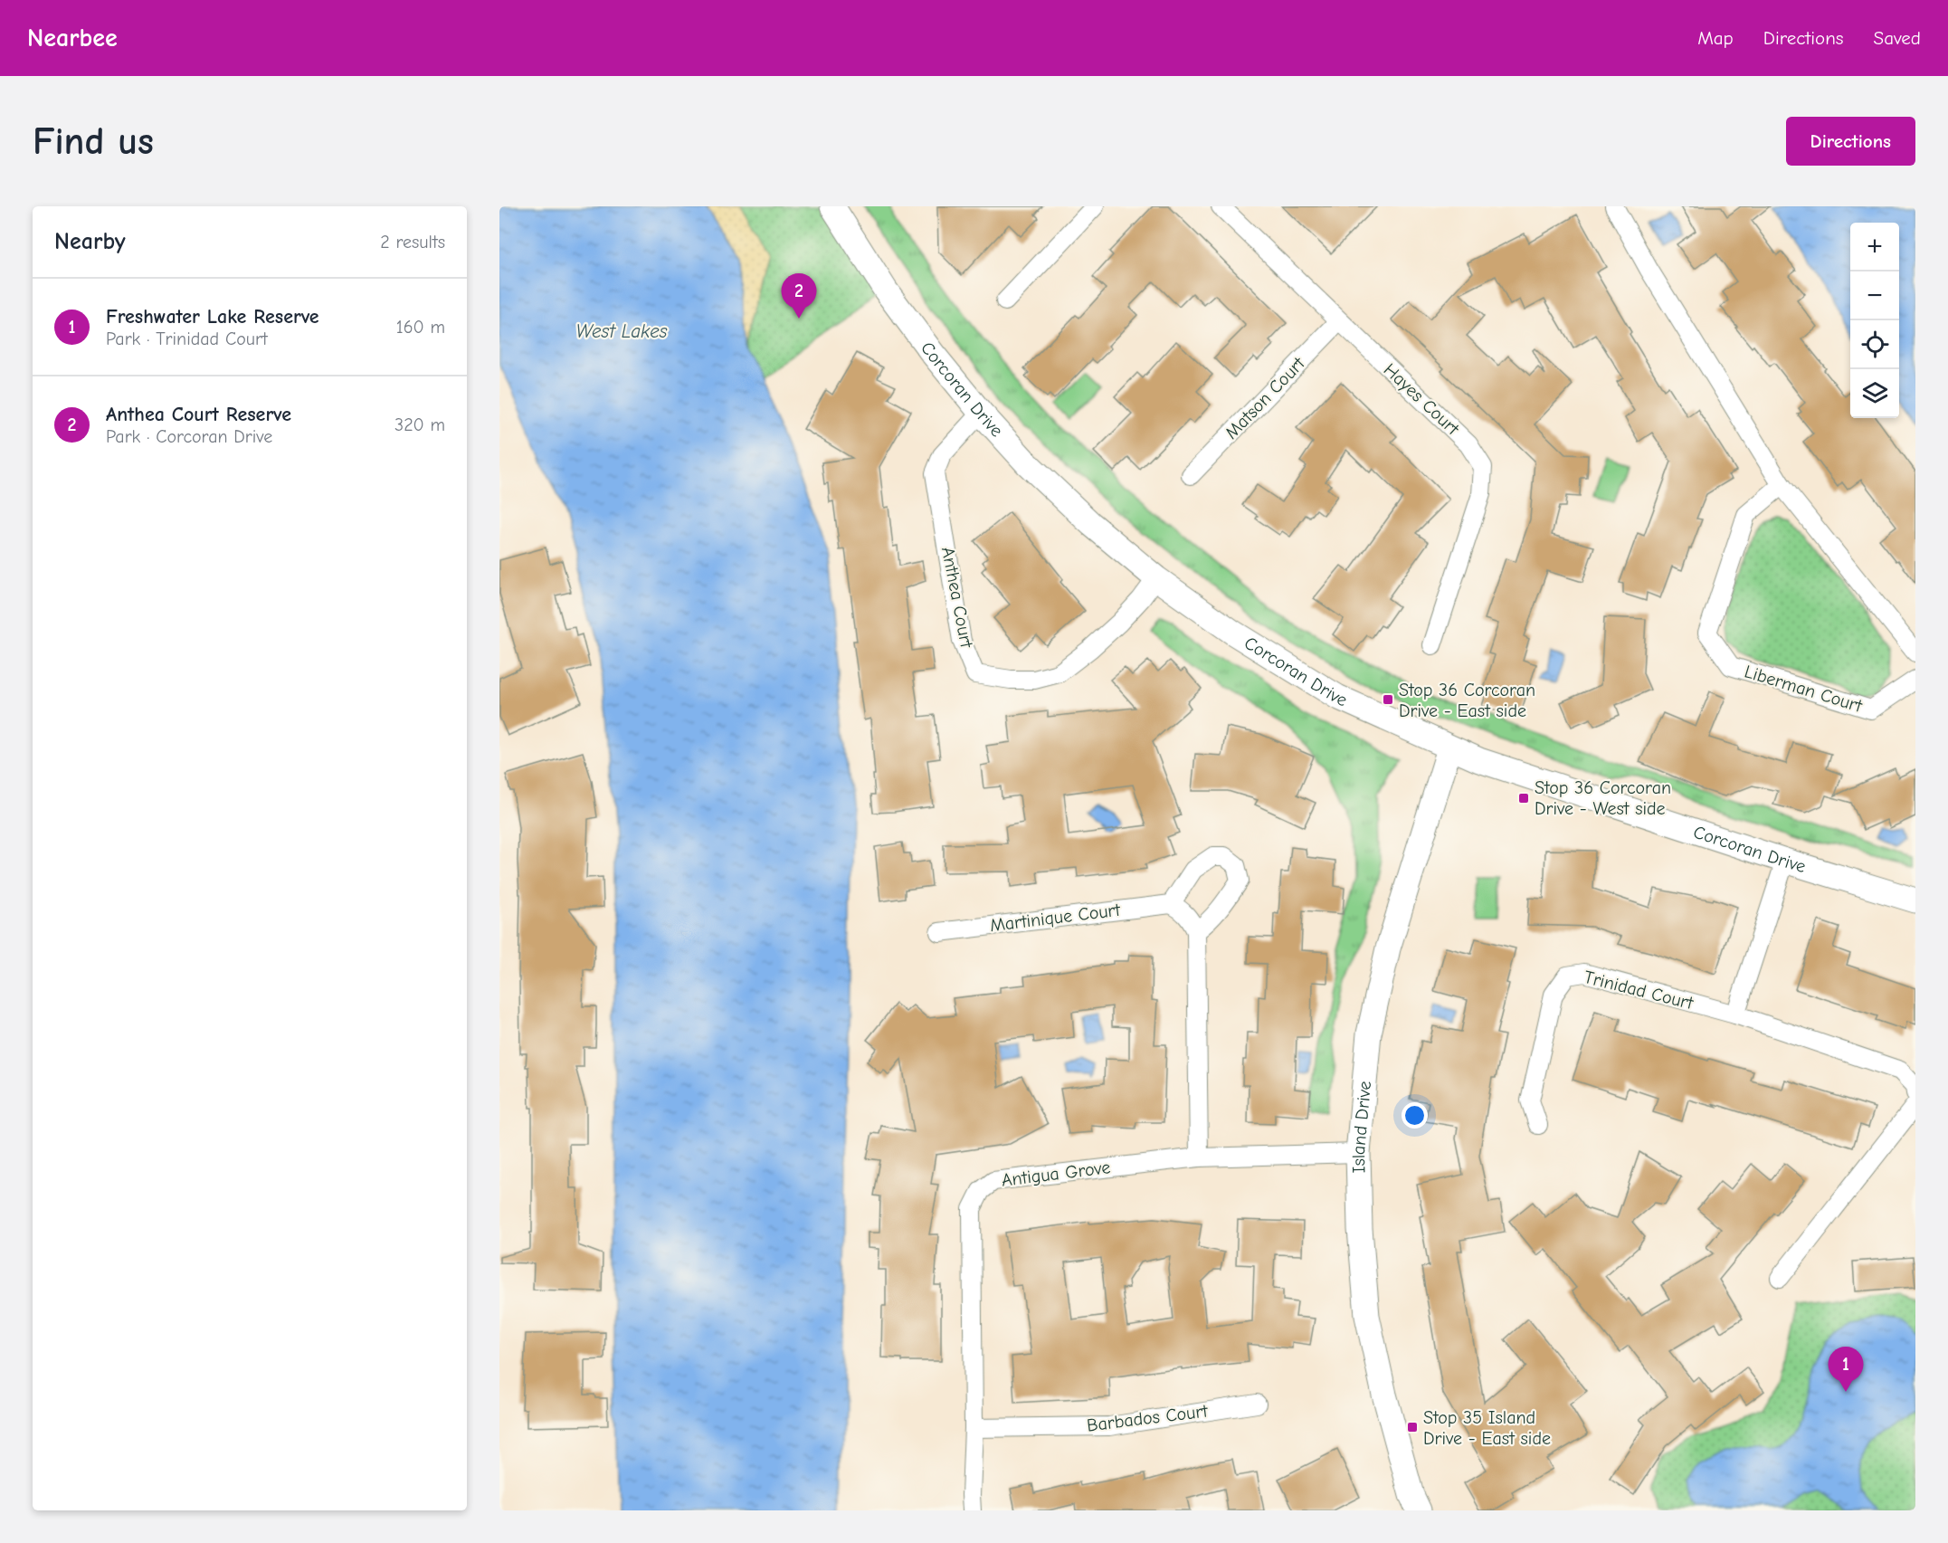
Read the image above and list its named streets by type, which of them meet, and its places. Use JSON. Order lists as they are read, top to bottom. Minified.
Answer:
{"streets":{"street":["Corcoran Drive","Matson Court","Hayes Court","Anthea Court","Liberman Court","Martinique Court","Trinidad Court","Island Drive","Antigua Grove","Barbados Court"]},"crossings":[["Corcoran Drive","Anthea Court"],["Corcoran Drive","Island Drive"],["Matson Court","Hayes Court"],["Island Drive","Antigua Grove"],["Antigua Grove","Barbados Court"]],"water":["West Lakes"],"places":{"transit":["Stop 36 Corcoran Drive - East side","Stop 36 Corcoran Drive - West side","Stop 35 Island Drive - East side"]},"page":{"header":"Nearbee","nav":["Map","Directions","Saved"],"buttons":"Directions","title":"Find us","heading":["Nearby","2 results"],"map_buttons":["+","−"],"pins":["2","1"],"list":[{"mark":"1","name":"Freshwater Lake Reserve","note":"Park · Trinidad Court","value":"160 m"},{"mark":"2","name":"Anthea Court Reserve","note":"Park · Corcoran Drive","value":"320 m"}]}}
